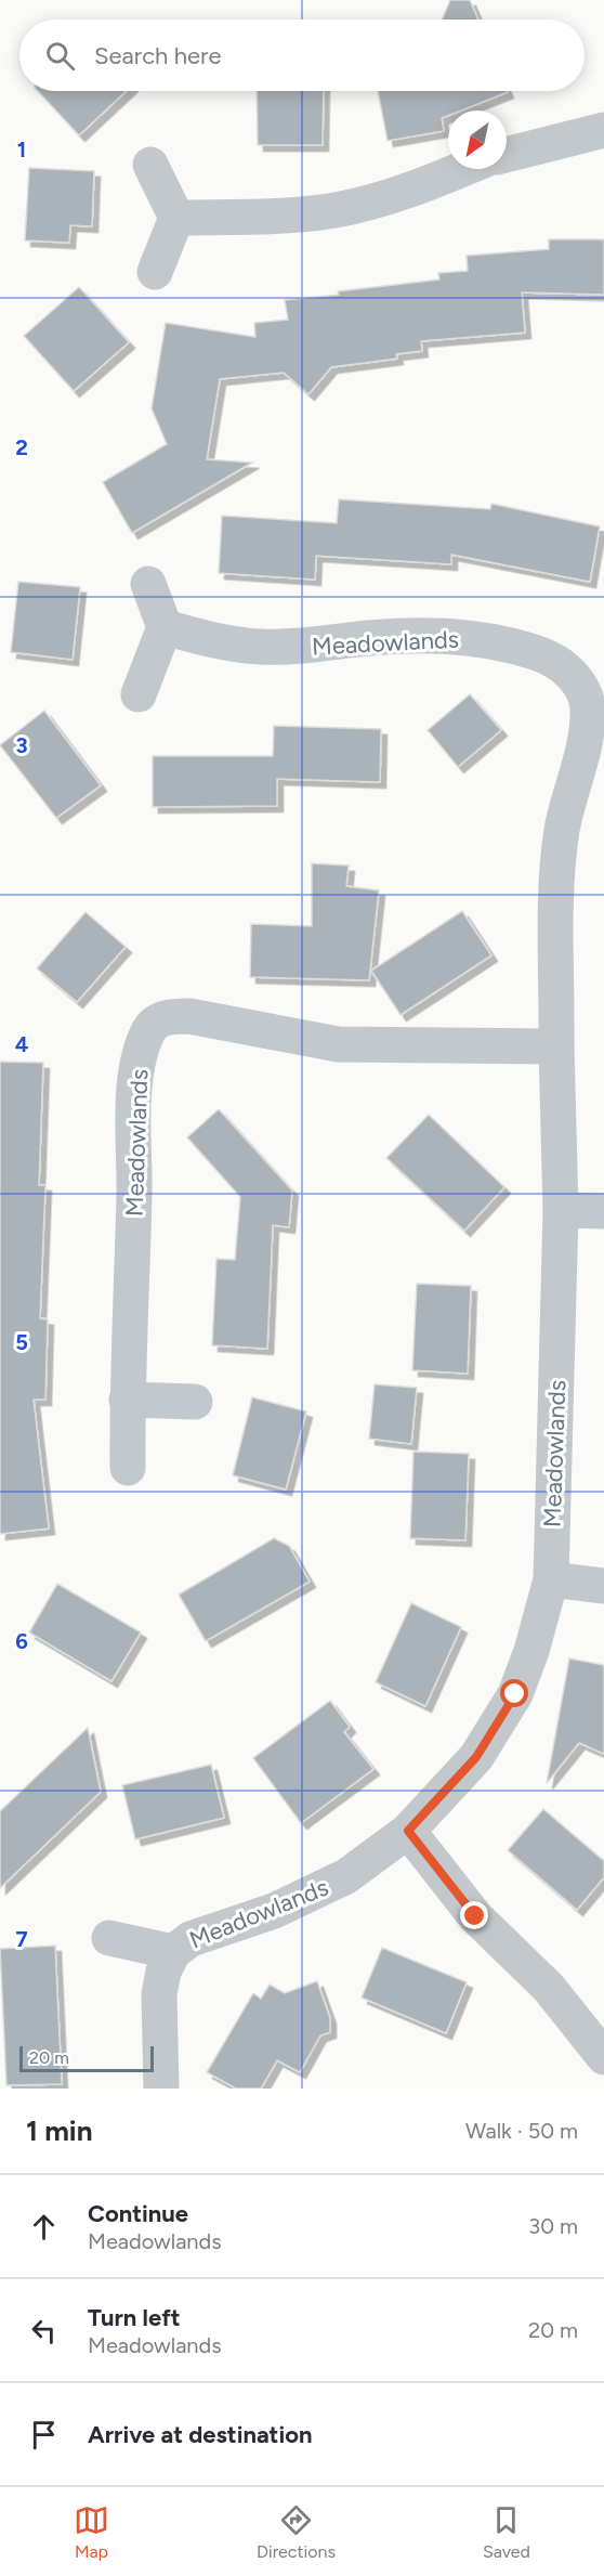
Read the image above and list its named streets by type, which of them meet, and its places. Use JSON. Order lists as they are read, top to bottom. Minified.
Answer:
{"streets":{"street":["Meadowlands"]},"scale_bar":"20 m","north":"bottom left","page":{"search":"Search here","scale":"20 m","heading":["1 min","Walk · 50 m"],"list":[["Continue","Meadowlands","30 m"],["Turn left","Meadowlands","20 m"],"Arrive at destination"],"nav":["Map","Directions","Saved"]},"grid":{"rows":["1","2","3","4","5","6","7"]}}
